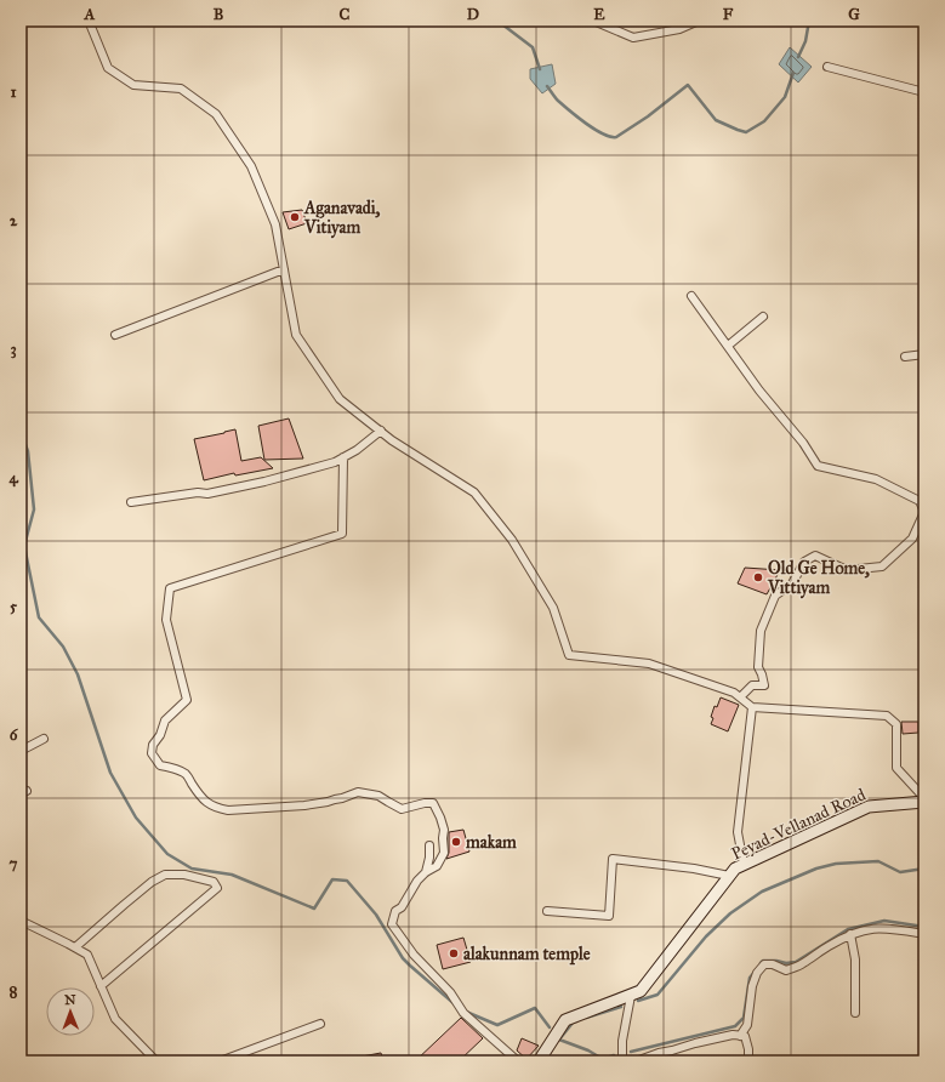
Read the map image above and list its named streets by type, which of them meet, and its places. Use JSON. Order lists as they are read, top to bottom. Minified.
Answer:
{"streets":{"main road":["Peyad-Vellanad Road"]},"places":["Aganavadi, Vitiyam","Old Ge Home, Vittiyam","makam","alakunnam temple"],"north":"top","grid":{"columns":["A","B","C","D","E","F","G"],"rows":["1","2","3","4","5","6","7","8"]}}
